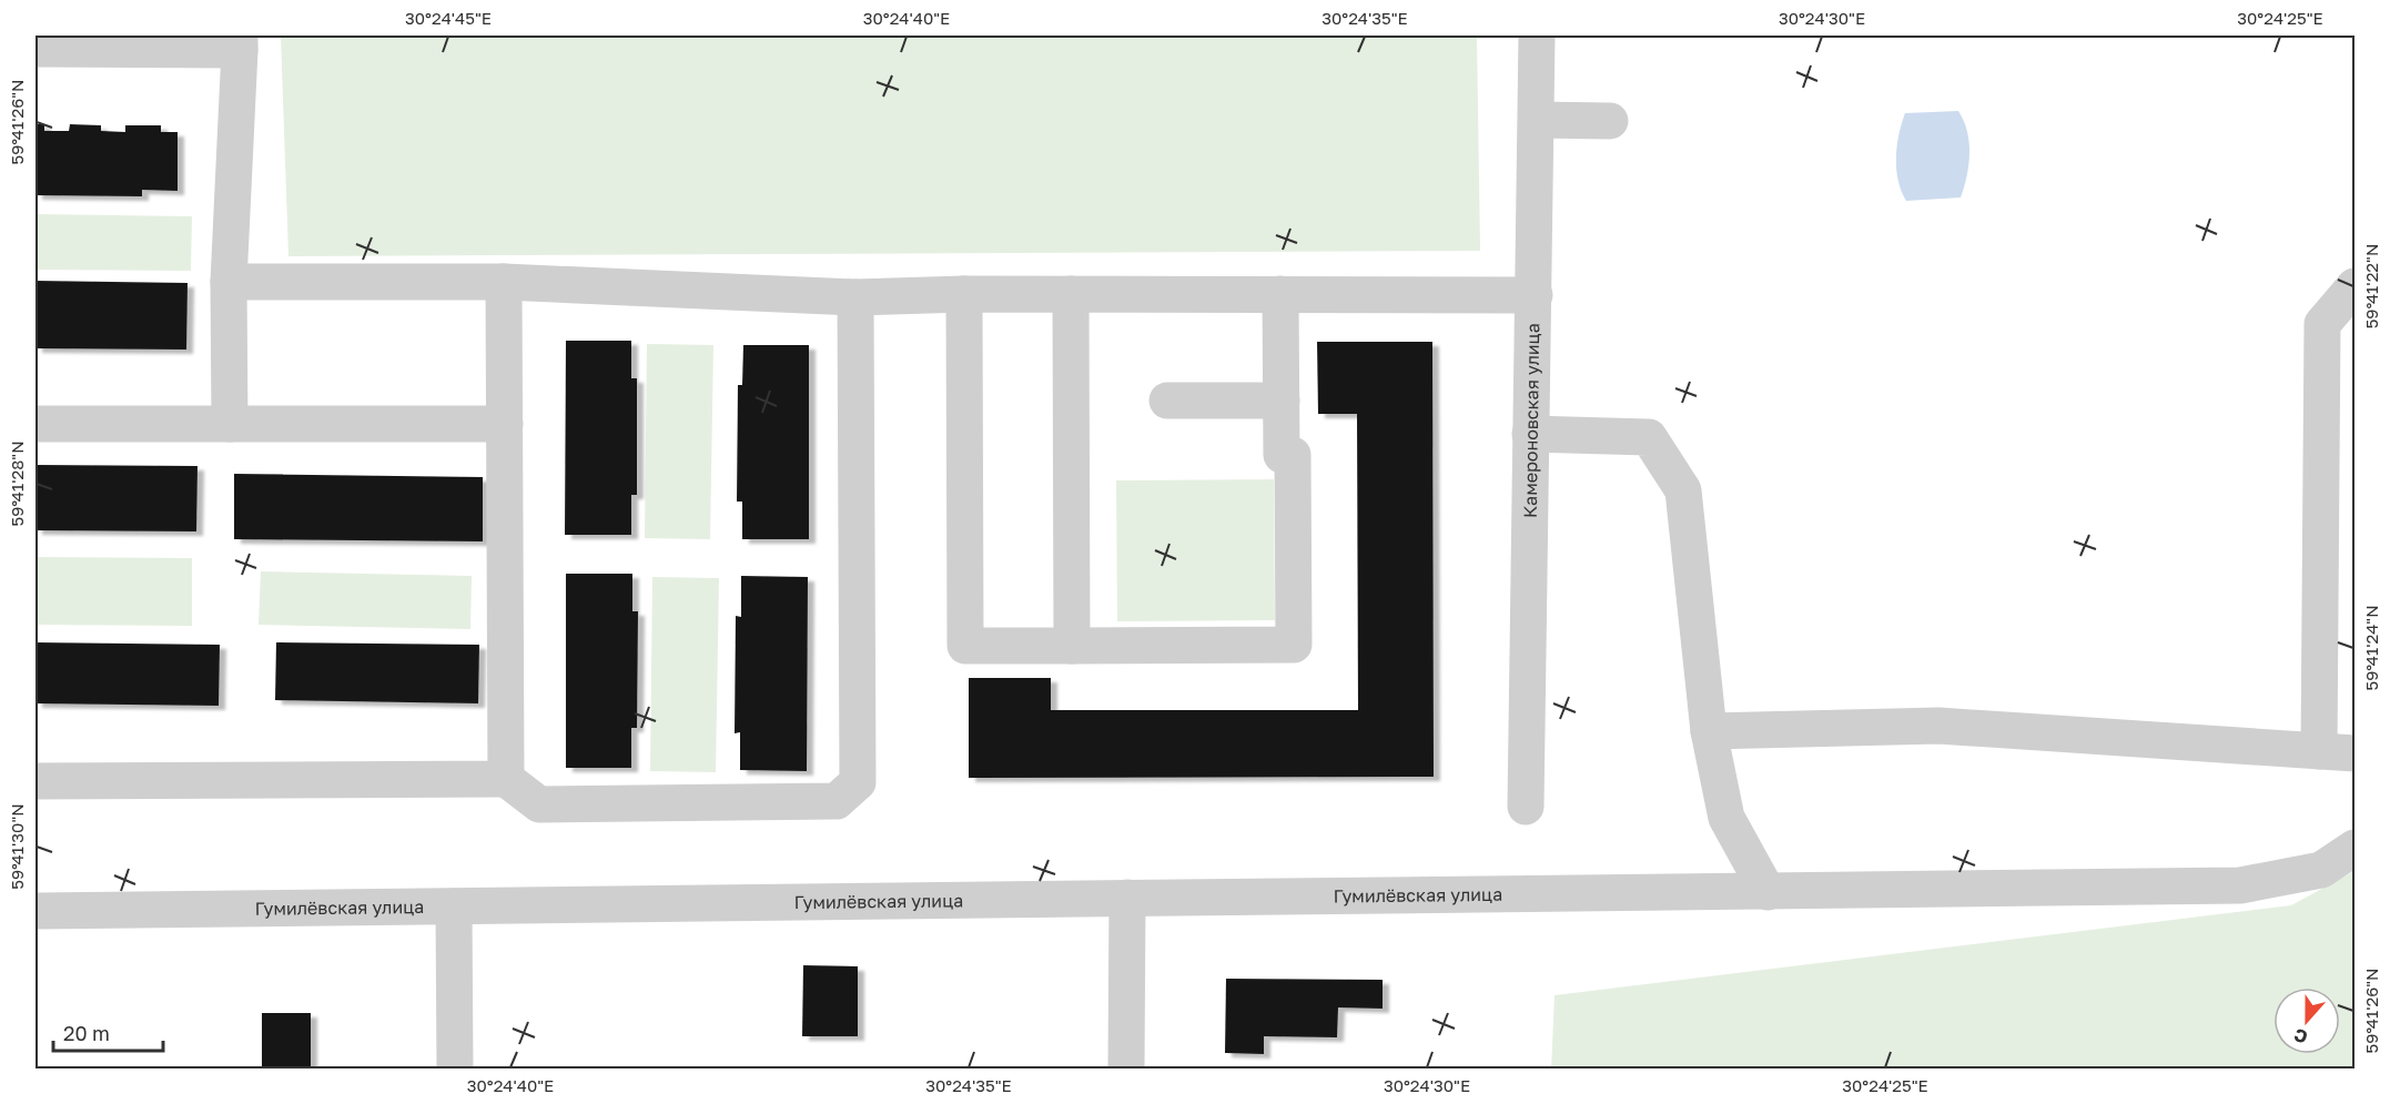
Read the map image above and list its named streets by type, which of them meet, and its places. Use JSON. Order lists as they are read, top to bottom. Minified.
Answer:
{"streets":{"street":["Камероновская улица","Гумилёвская улица"]},"scale_bar":"20 m","north":"bottom","coordinates":["30°24'45\"E","30°24'40\"E","30°24'35\"E","30°24'30\"E","30°24'25\"E","59°41'26\"N","59°41'22\"N","59°41'28\"N","59°41'24\"N","59°41'30\"N"]}
